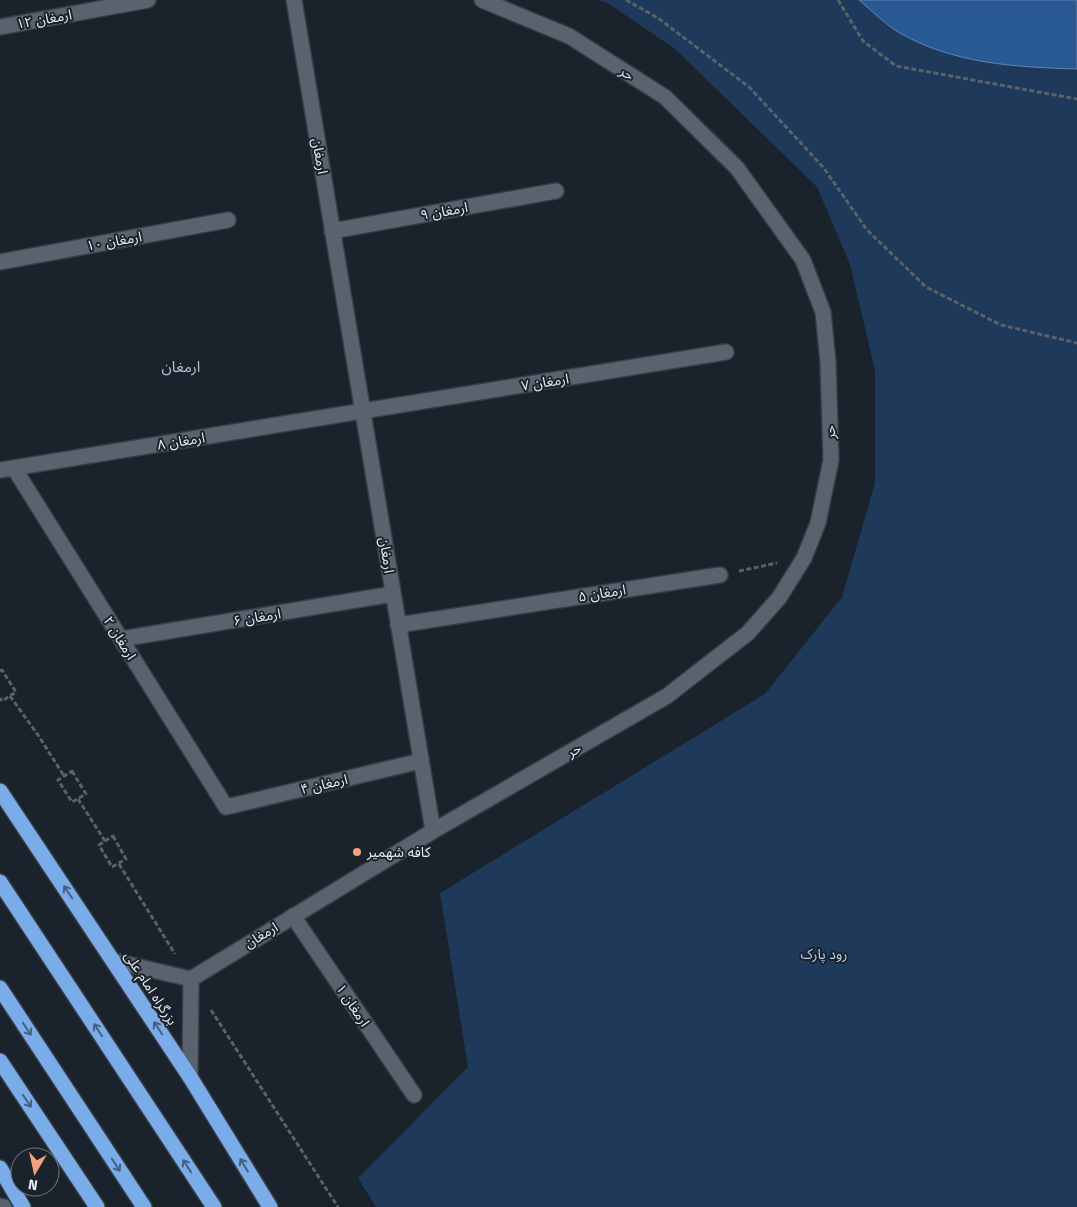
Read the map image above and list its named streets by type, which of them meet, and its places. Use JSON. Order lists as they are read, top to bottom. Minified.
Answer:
{"streets":{"highway":["بزرگراه امام علی"],"street":["ارمغان ۱۲","حر","ارمغان","ارمغان ۹","ارمغان ۱۰","ارمغان ۷","ارمغان ۸","ارمغان ۵","ارمغان ۶","ارمغان ۲","ارمغان ۴","ارمغان ۱"]},"crossings":[["حر","ارمغان"],["ارمغان","ارمغان ۹"],["ارمغان","ارمغان ۷"],["ارمغان","ارمغان ۸"],["ارمغان","ارمغان ۵"],["ارمغان","ارمغان ۶"],["ارمغان","ارمغان ۴"],["ارمغان","ارمغان ۱"],["ارمغان ۷","ارمغان ۸"],["ارمغان ۸","ارمغان ۲"],["ارمغان ۶","ارمغان ۲"],["ارمغان ۲","ارمغان ۴"]],"districts":["ارمغان"],"parks":["رود پارک"],"places":["كافه شهمير"],"north":"bottom"}
